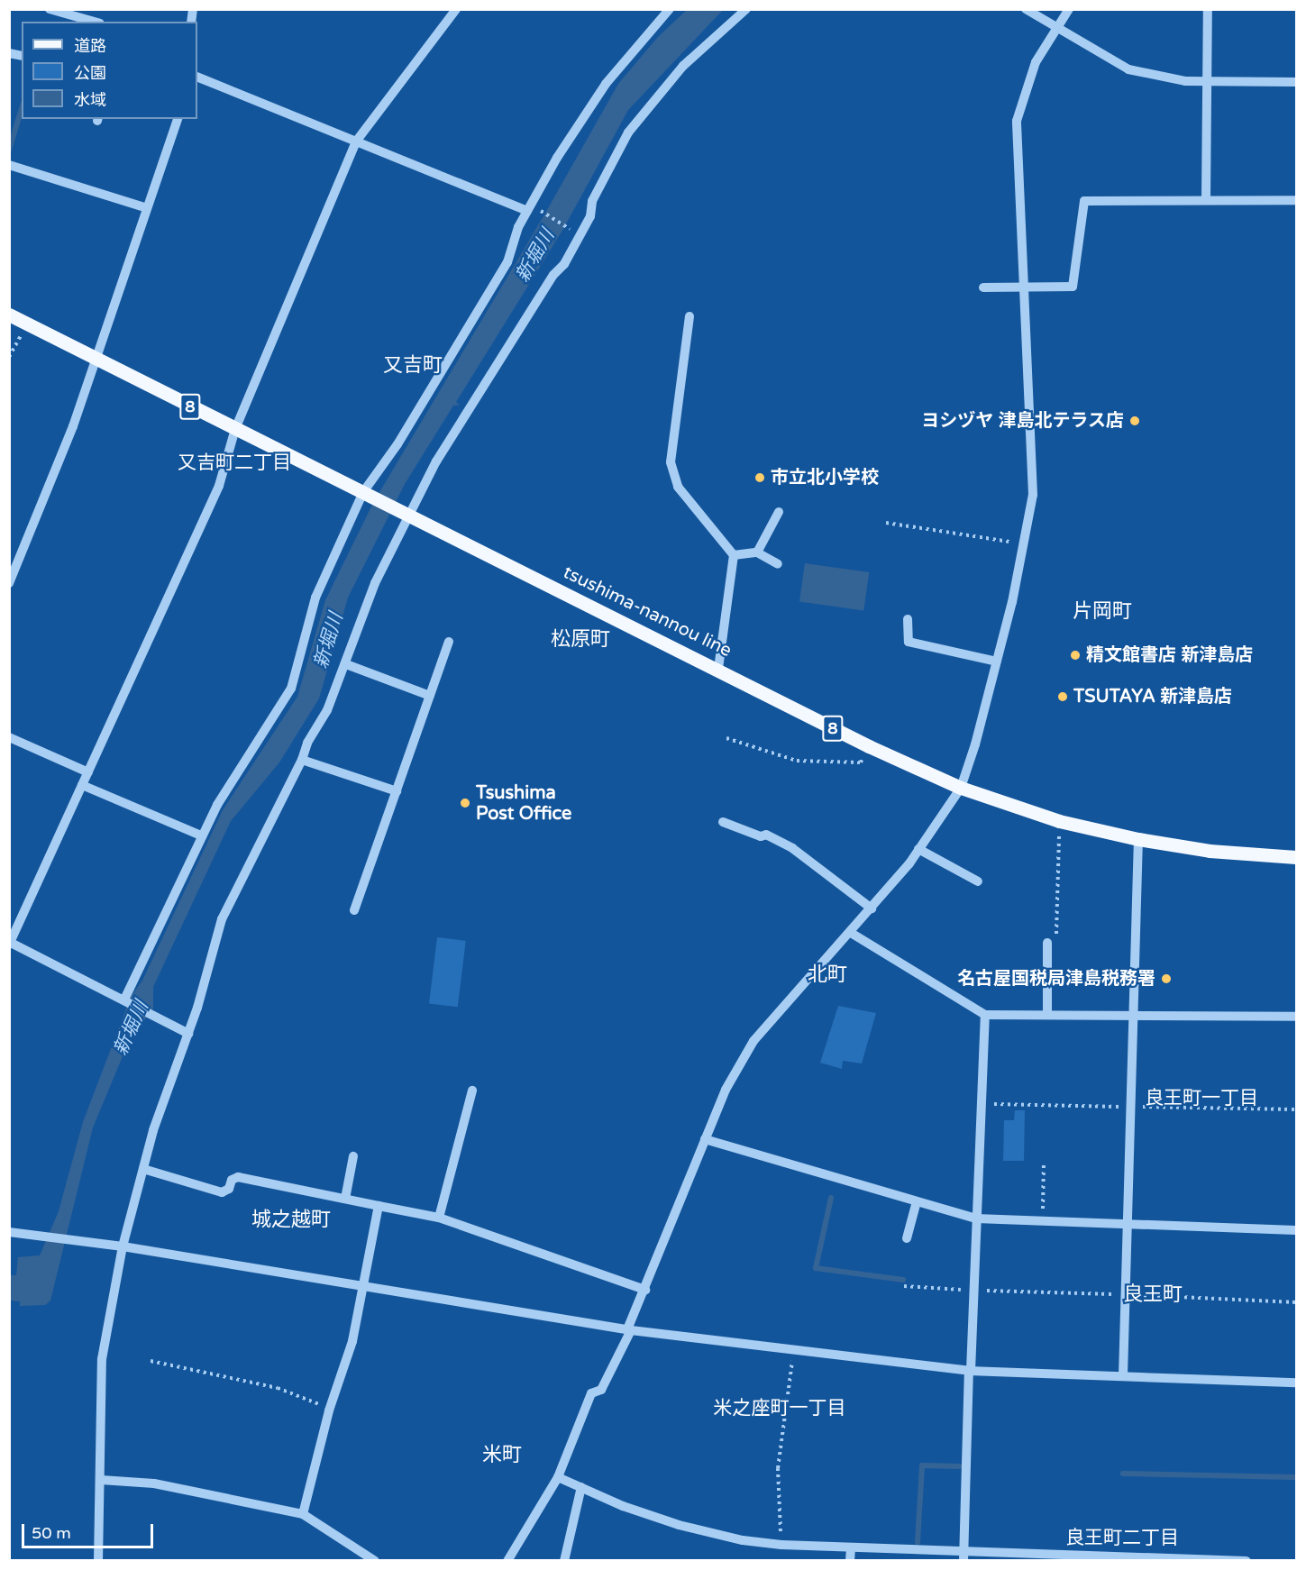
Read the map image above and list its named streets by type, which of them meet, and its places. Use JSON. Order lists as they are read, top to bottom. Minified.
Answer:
{"streets":{"main road":["8","tsushima-nannou line"]},"districts":["又吉町","又吉町二丁目","片岡町","松原町","北町","良王町一丁目","城之越町","良王町","米之座町一丁目","米町","良王町二丁目"],"water":["新堀川"],"places":["ヨシヅヤ 津島北テラス店","市立北小学校","精文館書店 新津島店","TSUTAYA 新津島店","Tsushima Post Office","名古屋国税局津島税務署"],"legend":["道路","公園","水域"],"scale_bar":"50 m"}
